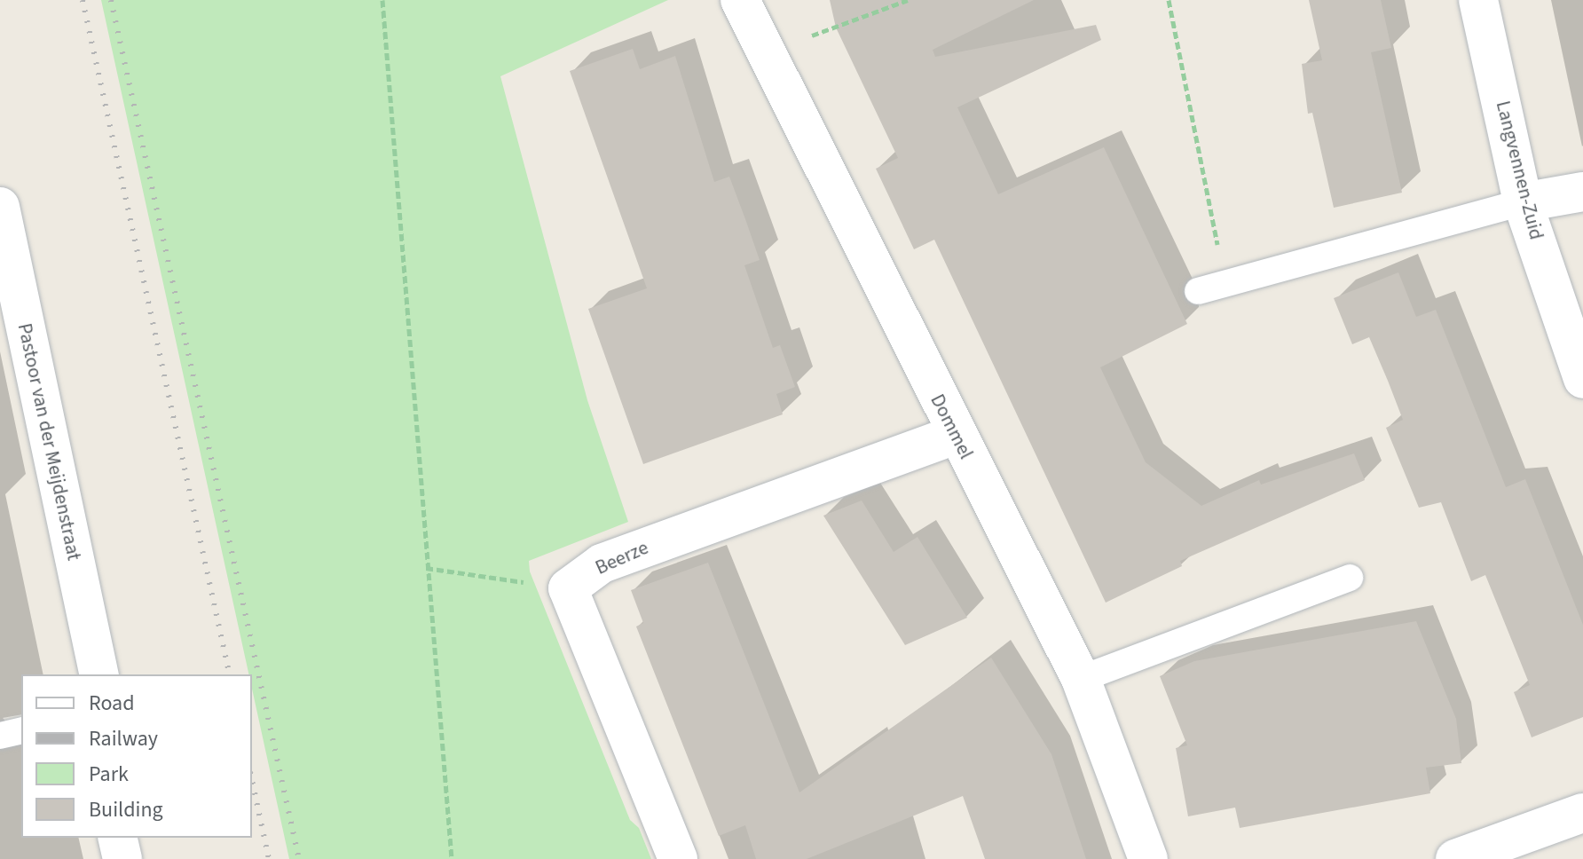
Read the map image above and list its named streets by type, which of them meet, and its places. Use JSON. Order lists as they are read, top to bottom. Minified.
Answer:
{"streets":{"street":["Langvennen-Zuid","Dommel","Pastoor van der Meijdenstraat","Beerze"]},"crossings":[["Dommel","Beerze"]],"legend":["Road","Railway","Park","Building"]}
